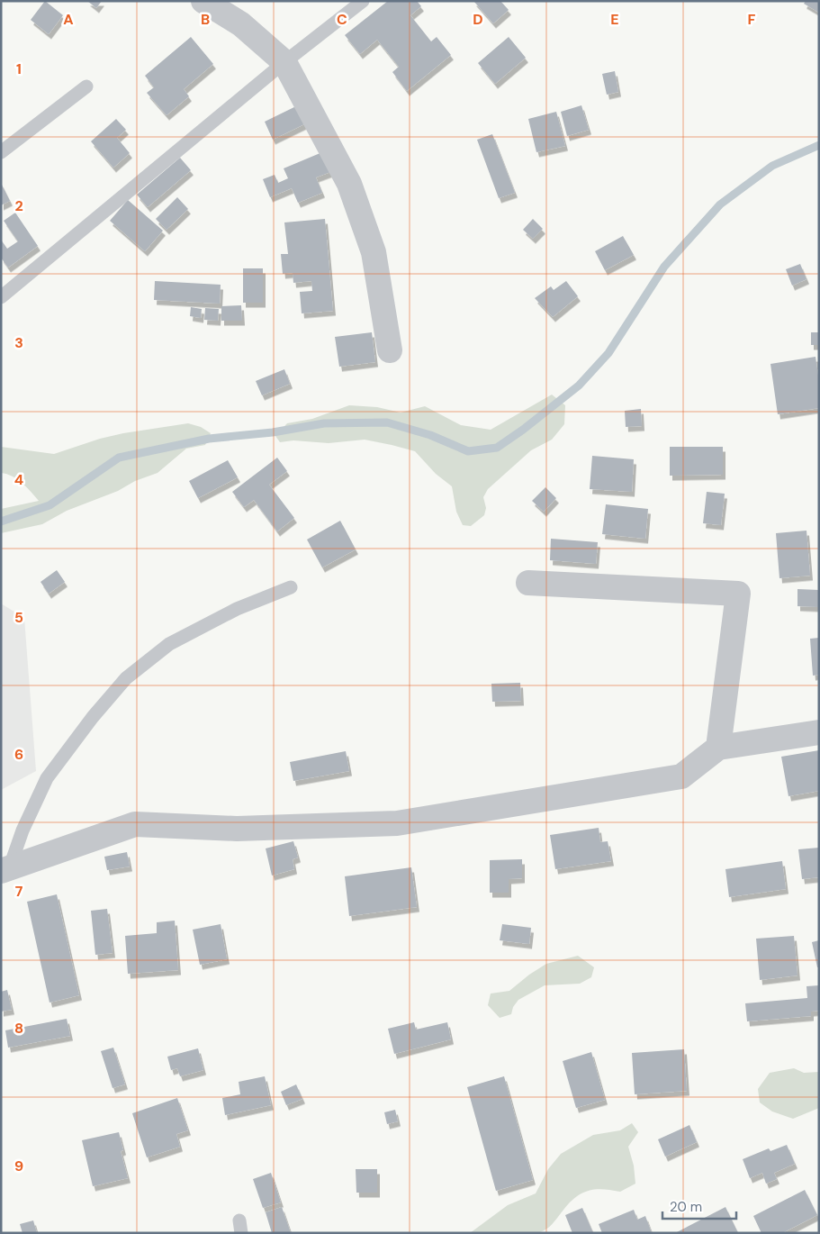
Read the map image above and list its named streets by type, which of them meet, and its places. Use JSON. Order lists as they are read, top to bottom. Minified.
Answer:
{"scale_bar":"20 m","grid":{"columns":["A","B","C","D","E","F"],"rows":["1","2","3","4","5","6","7","8","9"]}}
